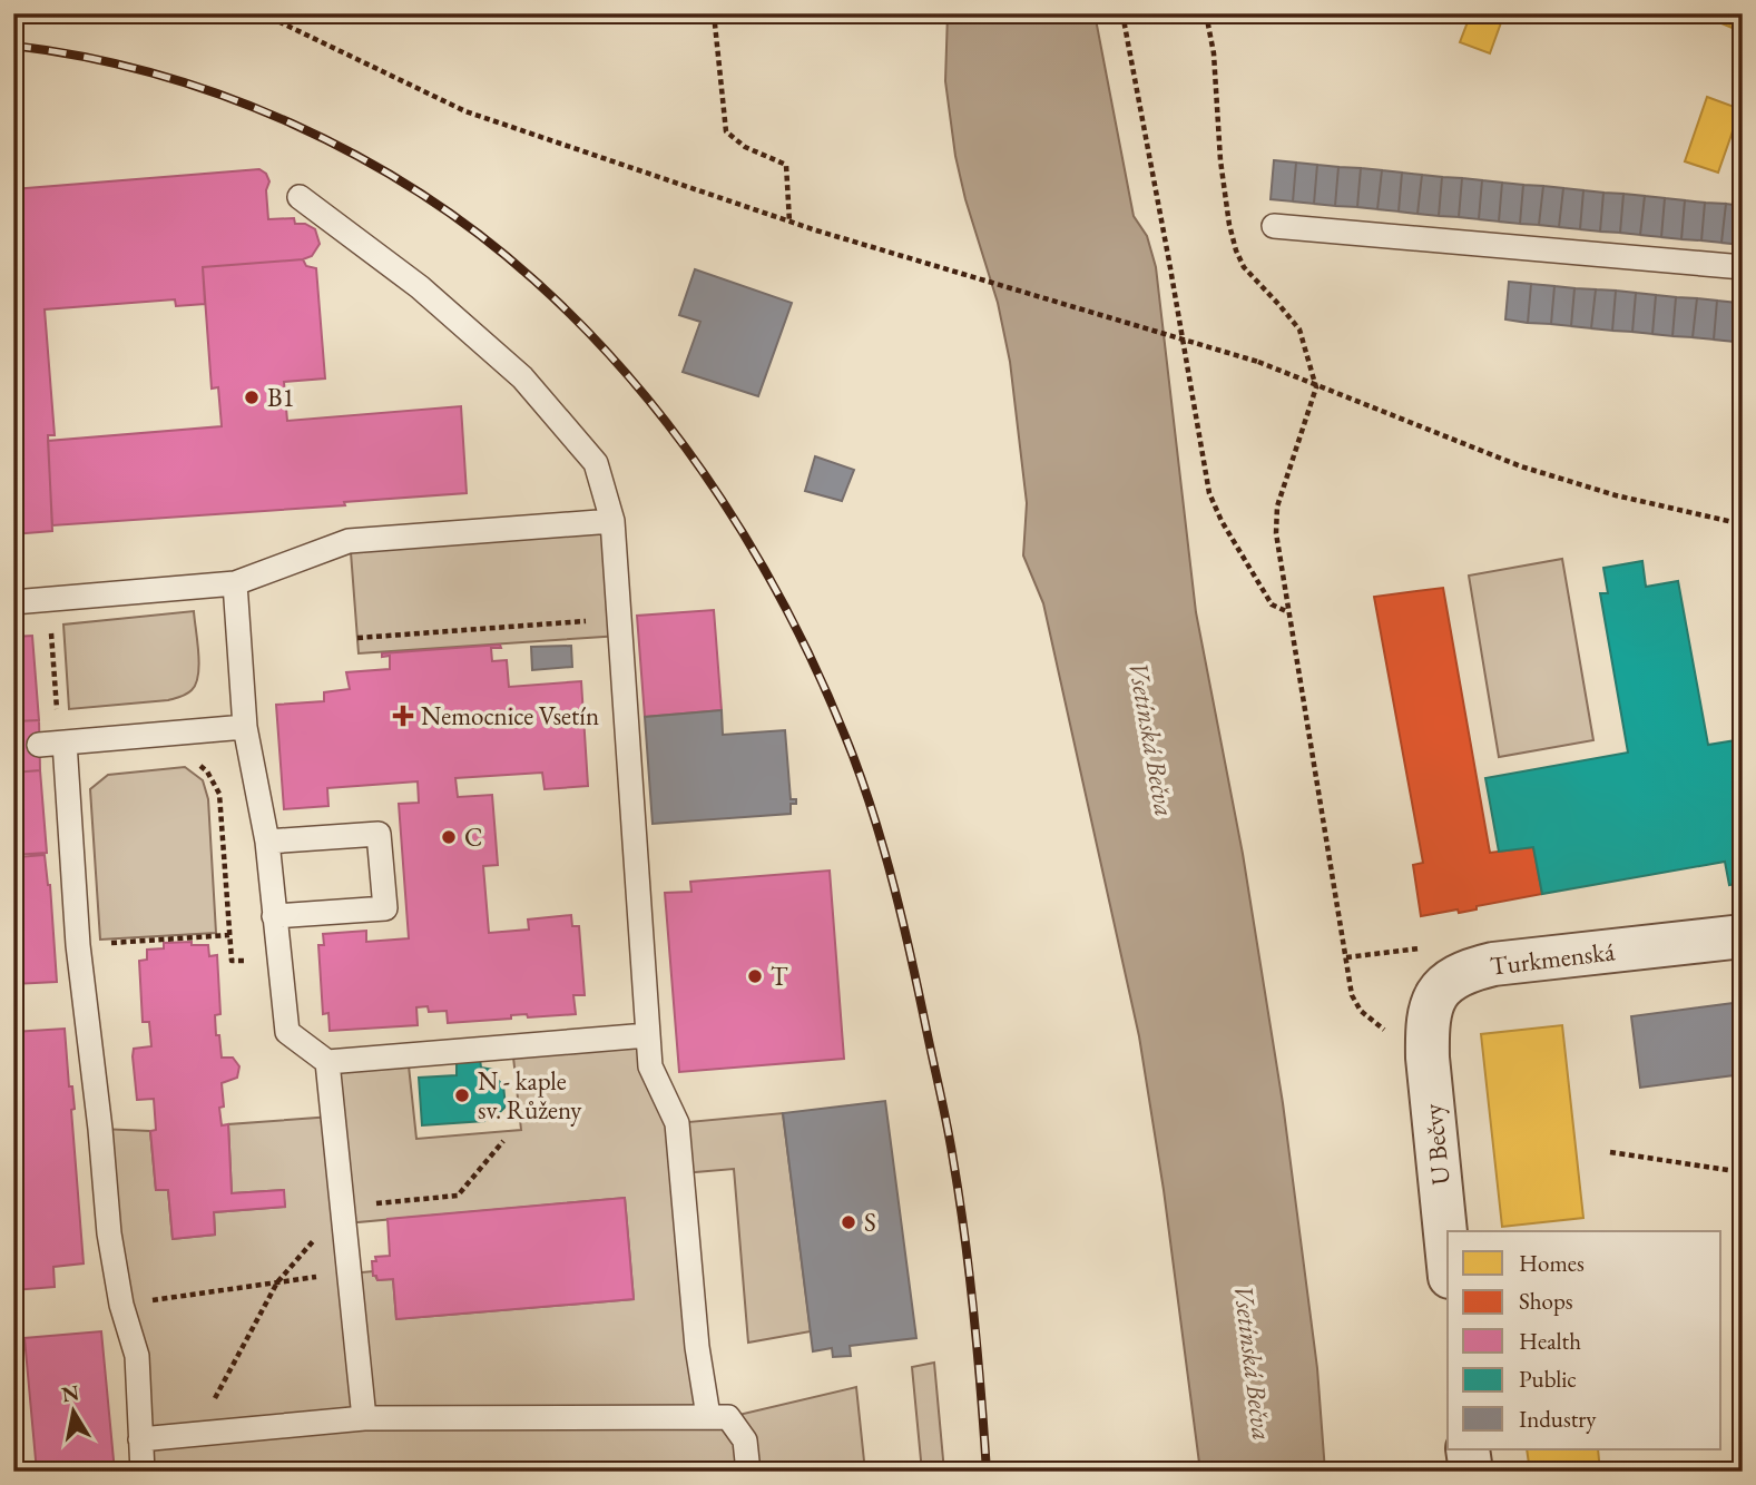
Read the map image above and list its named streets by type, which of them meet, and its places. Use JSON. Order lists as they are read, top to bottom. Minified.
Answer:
{"streets":{"street":["Turkmenská","U Bečvy"]},"crossings":[["Turkmenská","U Bečvy"]],"water":["Vsetínská Bečva"],"places":{"other":["B1","C","T","N - kaple sv. Růženy","S"],"health":["Nemocnice Vsetín"]},"legend":["Homes","Shops","Health","Public","Industry"],"north":"top"}
